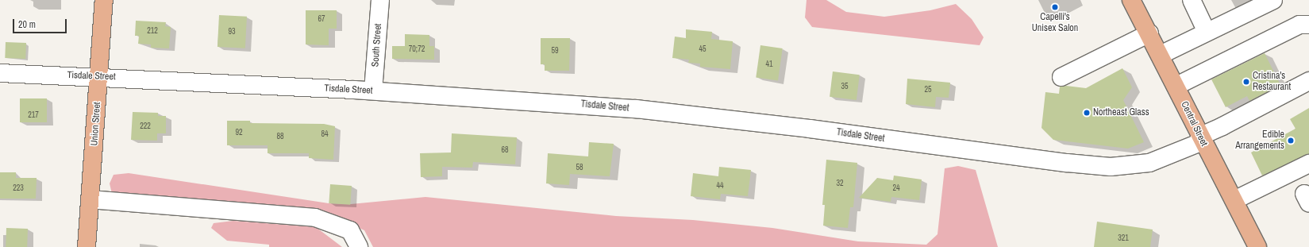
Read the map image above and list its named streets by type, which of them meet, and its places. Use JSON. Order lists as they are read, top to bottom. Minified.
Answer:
{"streets":{"main road":["Union Street","Central Street"],"street":["South Street","Tisdale Street"]},"crossings":[["South Street","Tisdale Street"],["Tisdale Street","Union Street"],["Tisdale Street","Central Street"]],"places":["Capelli's Unisex Salon","Cristina's Restaurant","Northeast Glass","Edible Arrangements"],"house_numbers":["67","212","93","70;72","45","59","41","35","25","217","222","92","84","88","68","58","32","44","223","24","321"],"scale_bar":"20 m"}
